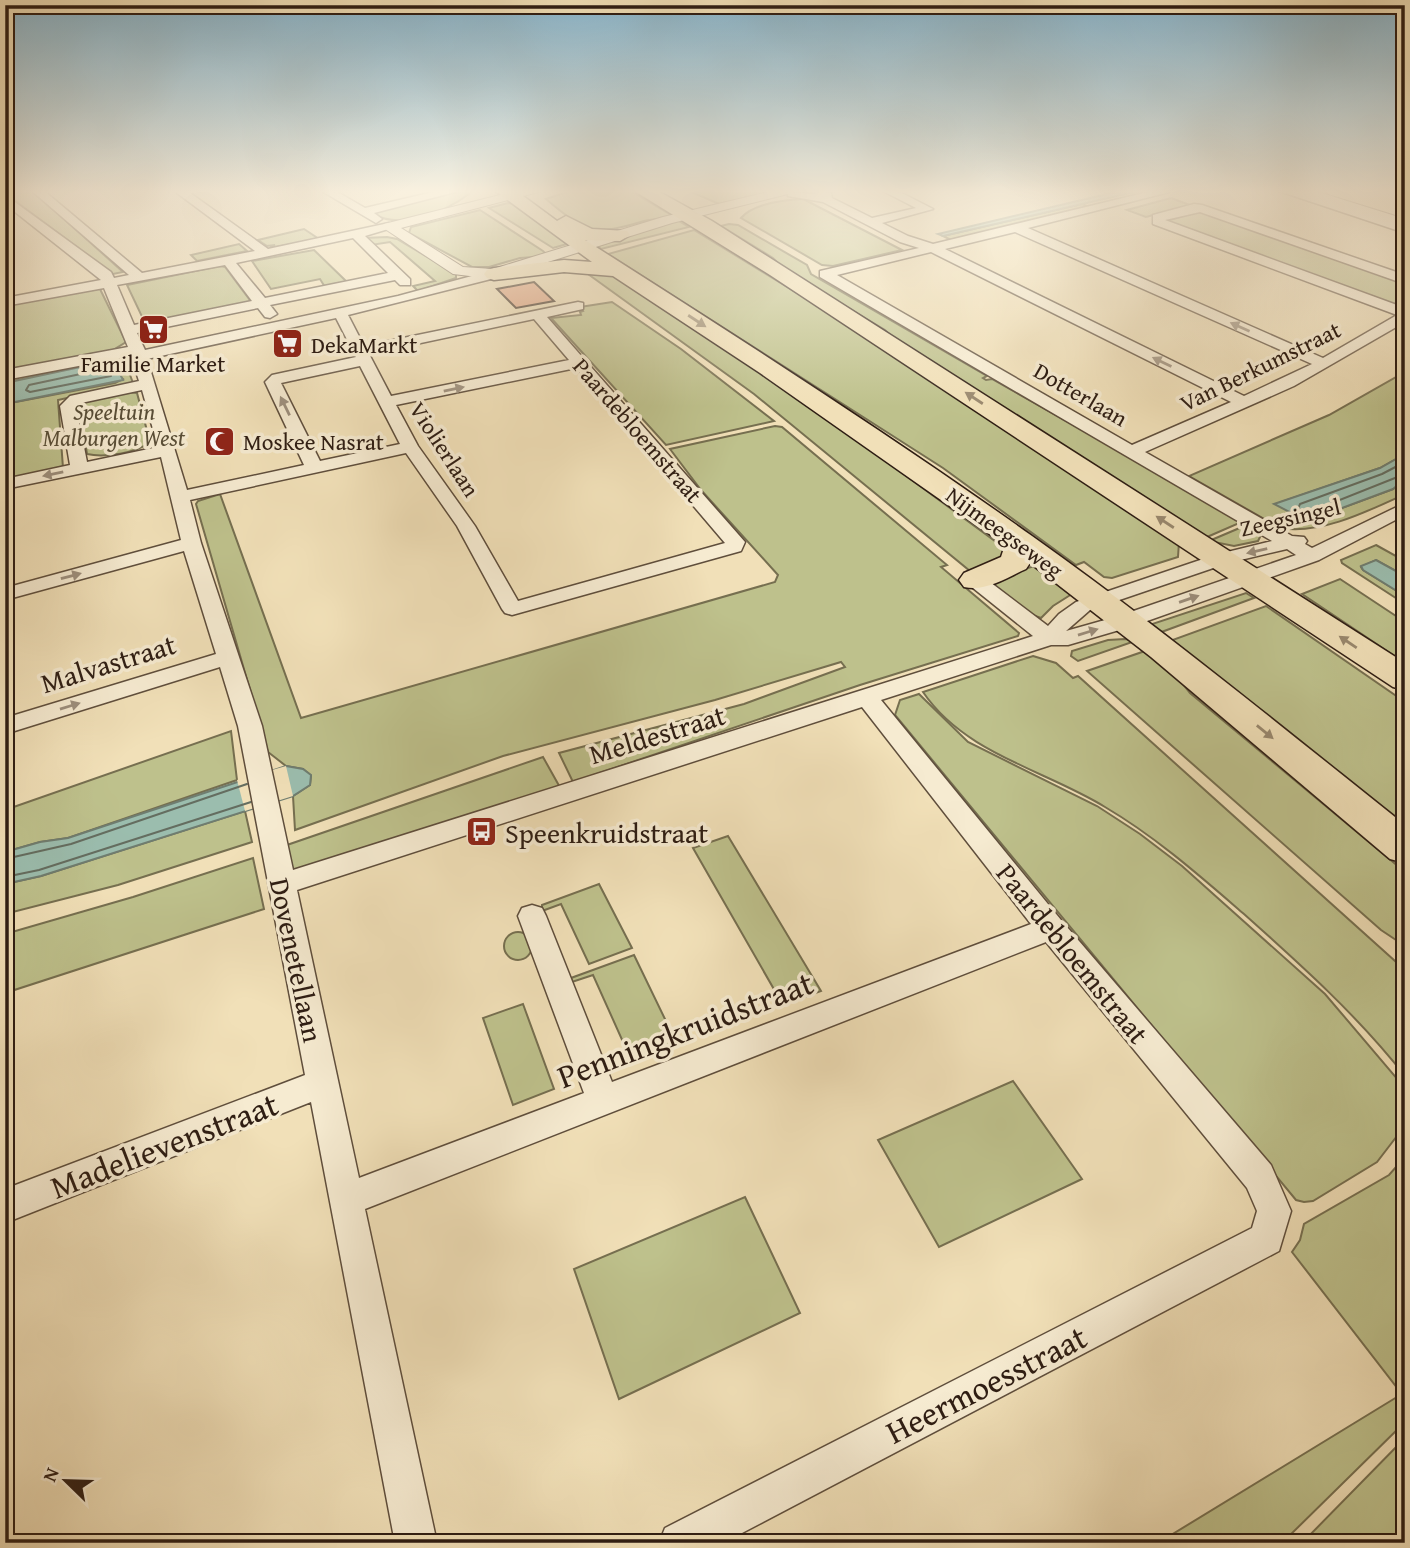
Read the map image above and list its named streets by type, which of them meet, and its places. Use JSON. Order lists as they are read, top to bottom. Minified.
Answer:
{"streets":{"main road":["Nijmeegseweg"],"street":["Van Berkumstraat","Dotterlaan","Paardebloemstraat","Violierlaan","Zeegsingel","Malvastraat","Meldestraat","Dovenetellaan","Penningkruidstraat","Madelievenstraat","Heermoesstraat"]},"crossings":[["Van Berkumstraat","Dotterlaan"],["Dotterlaan","Zeegsingel"],["Paardebloemstraat","Violierlaan"],["Paardebloemstraat","Meldestraat"],["Paardebloemstraat","Penningkruidstraat"],["Paardebloemstraat","Heermoesstraat"],["Zeegsingel","Meldestraat"],["Nijmeegseweg","Meldestraat"],["Malvastraat","Dovenetellaan"],["Meldestraat","Dovenetellaan"],["Dovenetellaan","Penningkruidstraat"],["Dovenetellaan","Madelievenstraat"]],"parks":["Speeltuin Malburgen West"],"places":{"supermarket":["Familie Market","DekaMarkt"],"mosque":["Moskee Nasrat"],"bus stop":["Speenkruidstraat"]},"north":"top left"}
